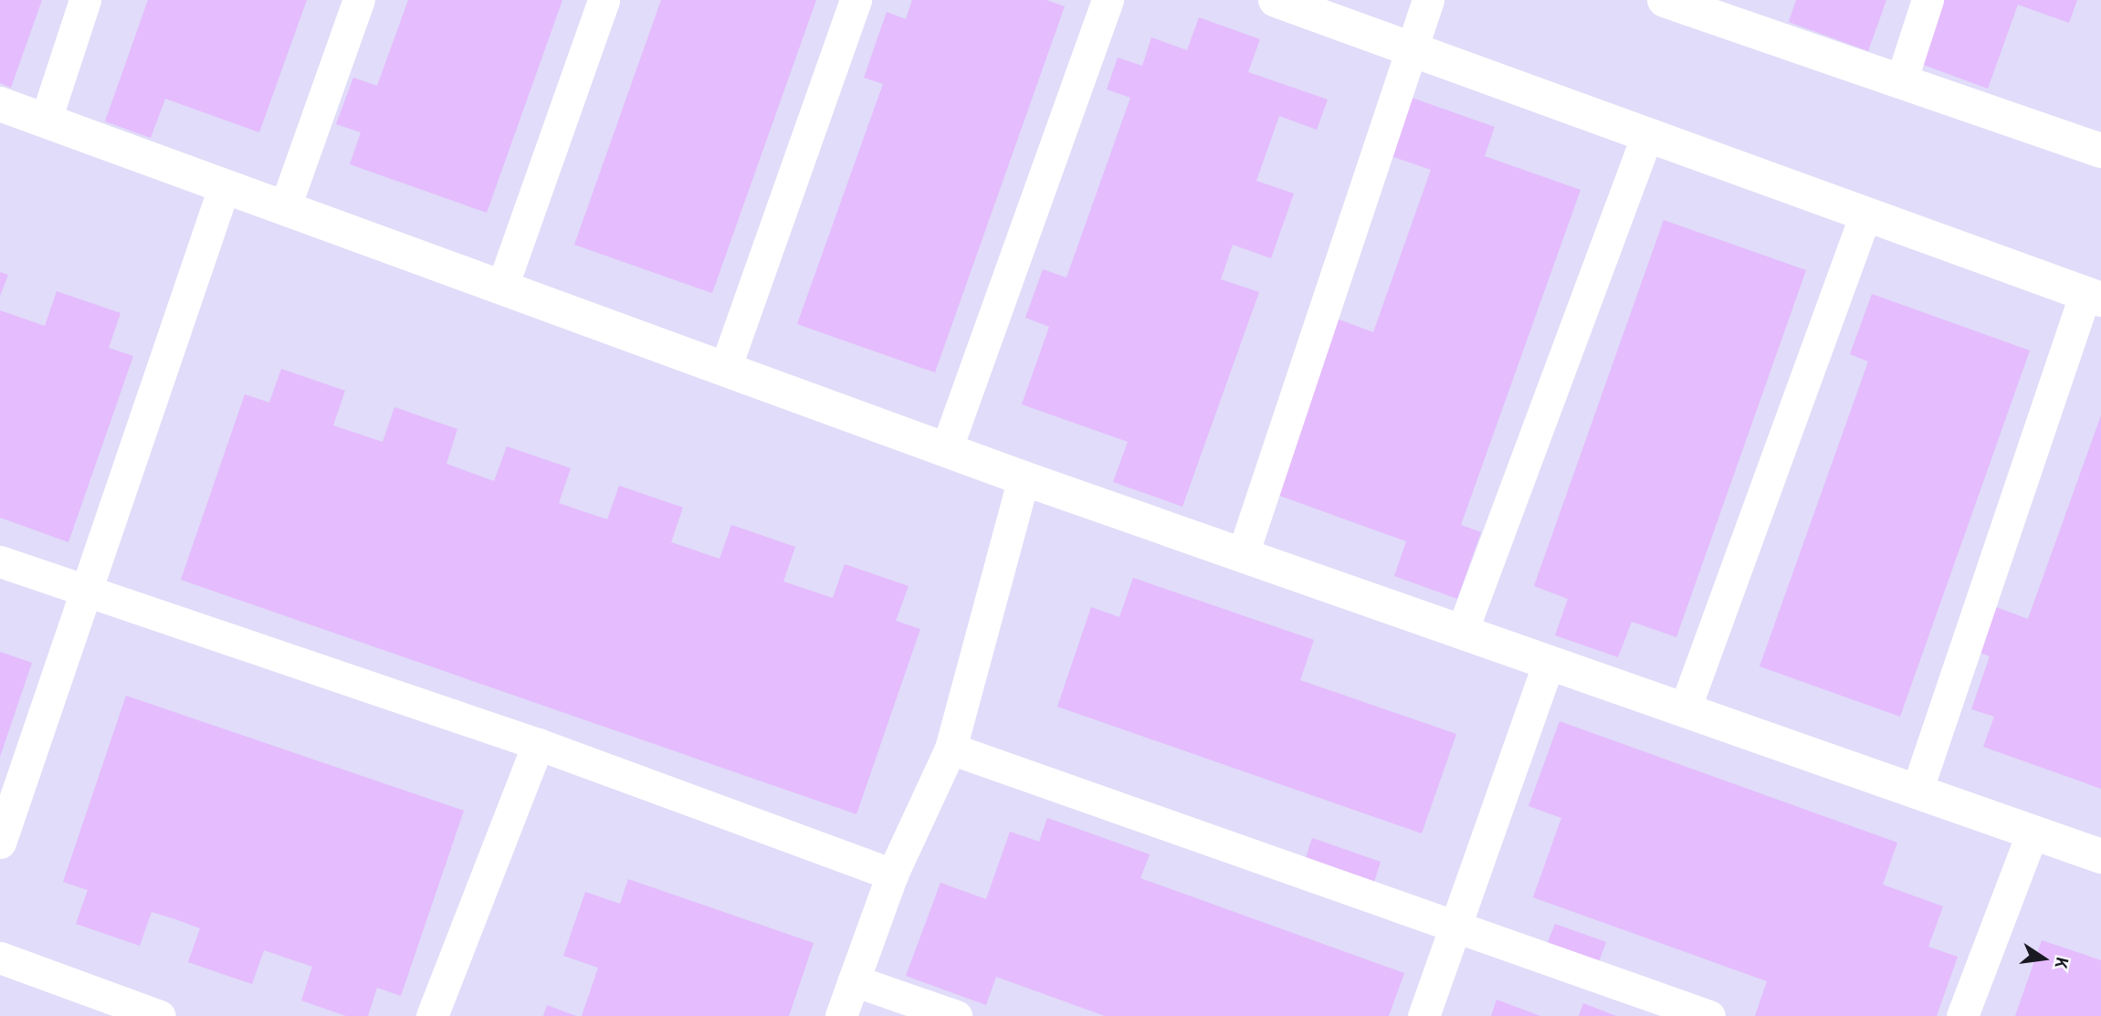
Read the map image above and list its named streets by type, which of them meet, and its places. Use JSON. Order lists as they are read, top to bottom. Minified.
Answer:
{"north":"right"}
